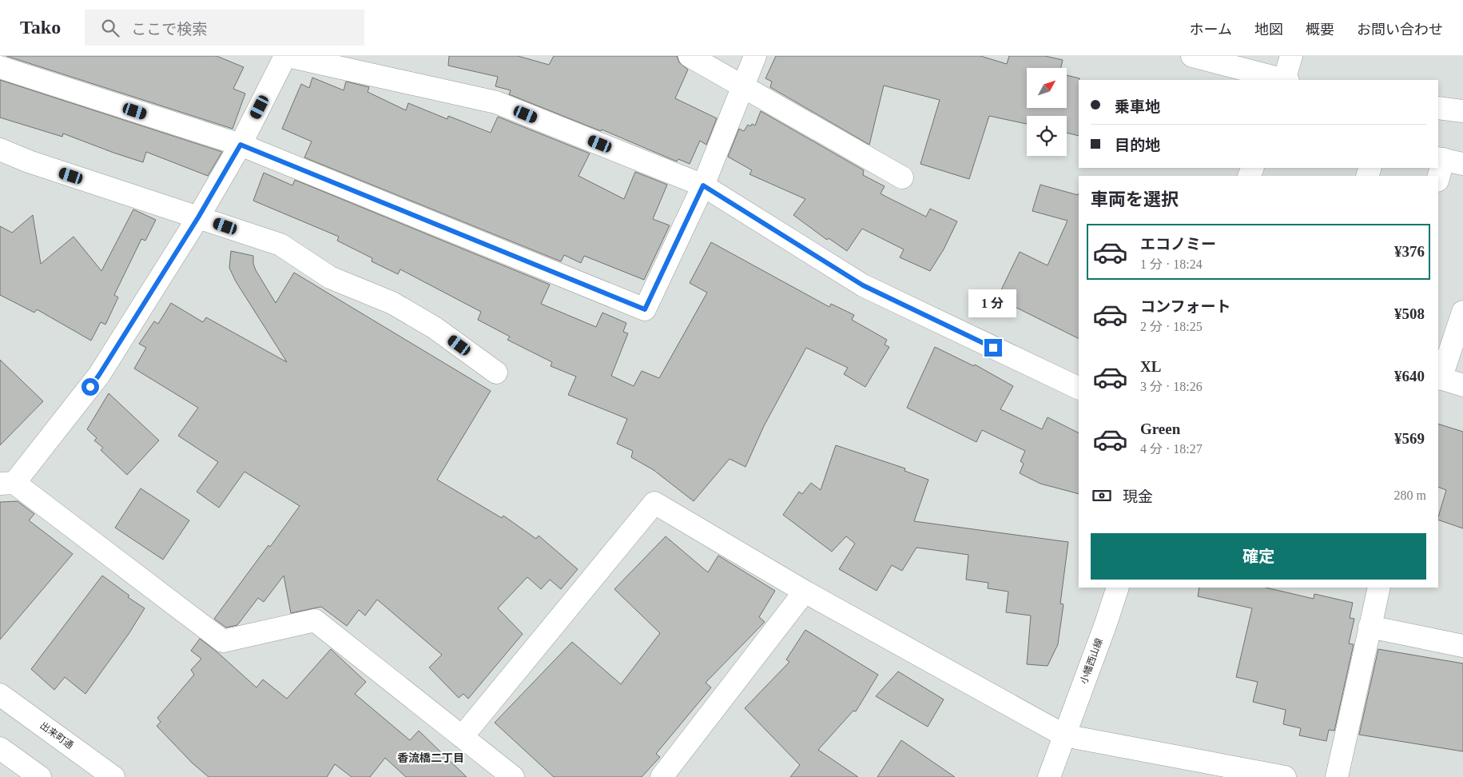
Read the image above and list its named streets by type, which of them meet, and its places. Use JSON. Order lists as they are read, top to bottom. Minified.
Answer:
{"streets":{"street":["小幡西山線","出来町通"]},"districts":["香流橋二丁目"],"north":"top right","page":{"header":"Tako","search":"ここで検索","nav":["ホーム","地図","概要","お問い合わせ"],"banner":["乗車地","目的地"],"heading":"車両を選択","list":[{"name":"エコノミー","note":"1 分 · 18:24","value":"¥376"},{"name":"コンフォート","note":"2 分 · 18:25","value":"¥508"},{"name":"XL","note":"3 分 · 18:26","value":"¥640"},{"name":"Green","note":"4 分 · 18:27","value":"¥569"}],"bubble":"1 分","pay":["現金","280 m"],"buttons":"確定"}}
